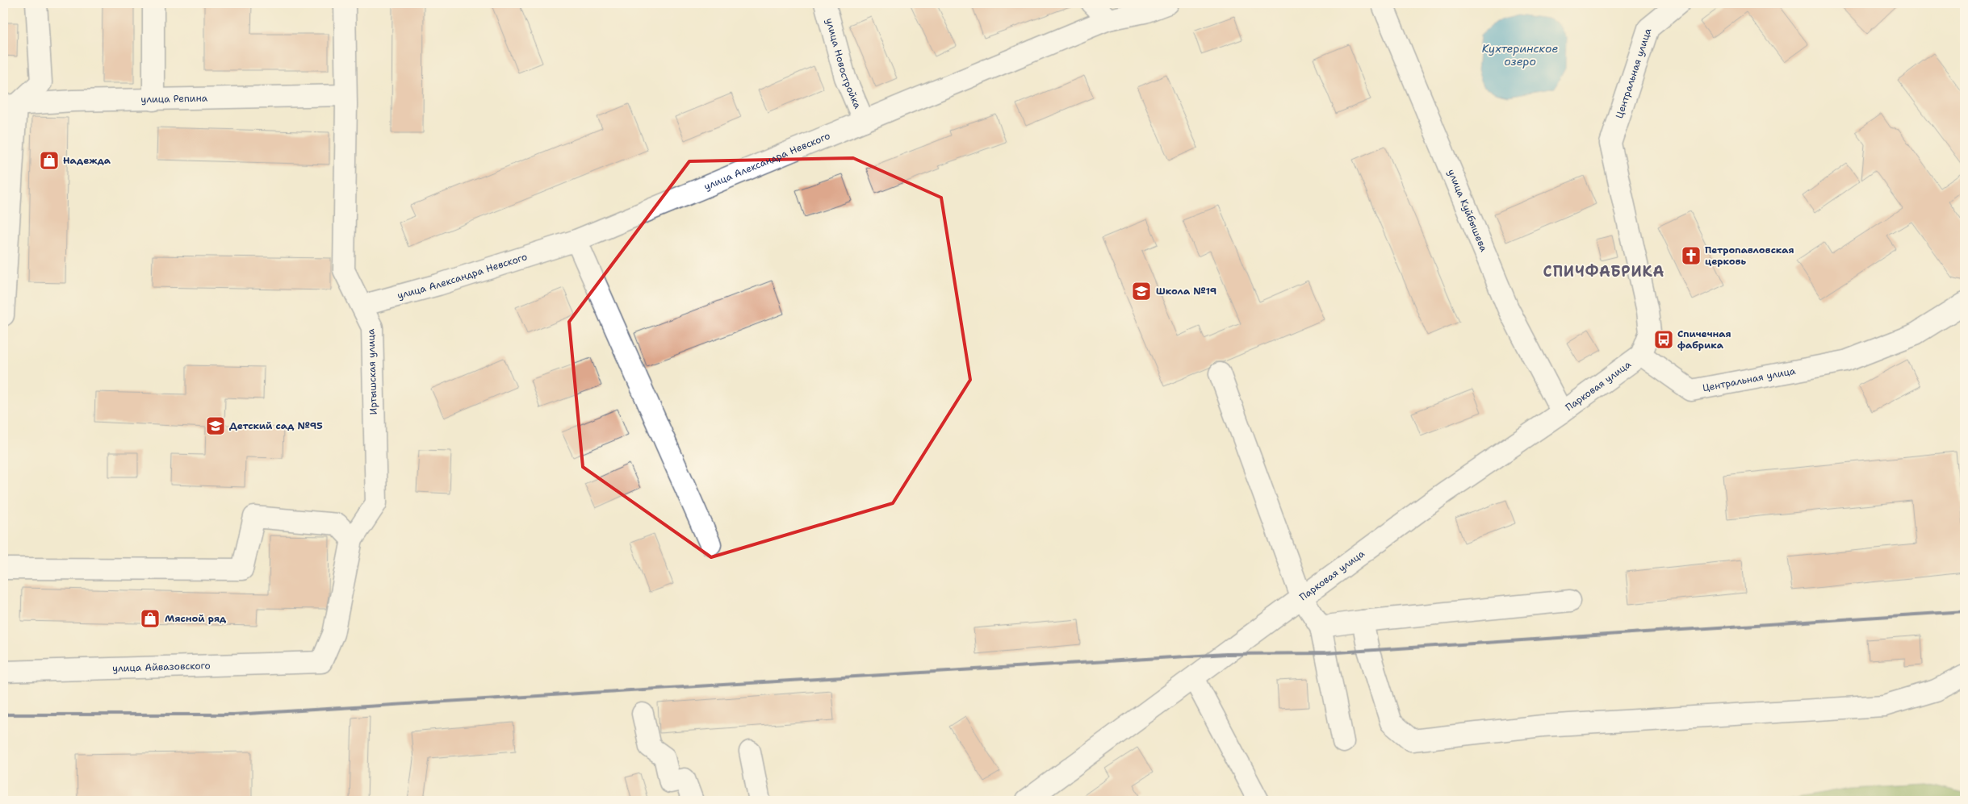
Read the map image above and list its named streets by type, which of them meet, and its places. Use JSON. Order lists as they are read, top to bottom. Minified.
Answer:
{"streets":{"street":["улица Новостройка","Центральная улица","улица Репина","улица Александра Невского","улица Куйбышева","Иртышская улица","Парковая улица","улица Айвазовского"]},"crossings":[["улица Новостройка","улица Александра Невского"],["Центральная улица","Парковая улица"],["улица Репина","Иртышская улица"],["улица Александра Невского","Иртышская улица"],["улица Куйбышева","Парковая улица"],["Иртышская улица","улица Айвазовского"]],"districts":["СПИЧФАБРИКА"],"water":["Кухтеринское озеро"],"places":{"shop":["Надежда","Мясной ряд"],"church":["Петропавловская церковь"],"school or university":["Школа №19","Детский сад №95"],"bus stop":["Спичечная фабрика"]}}
